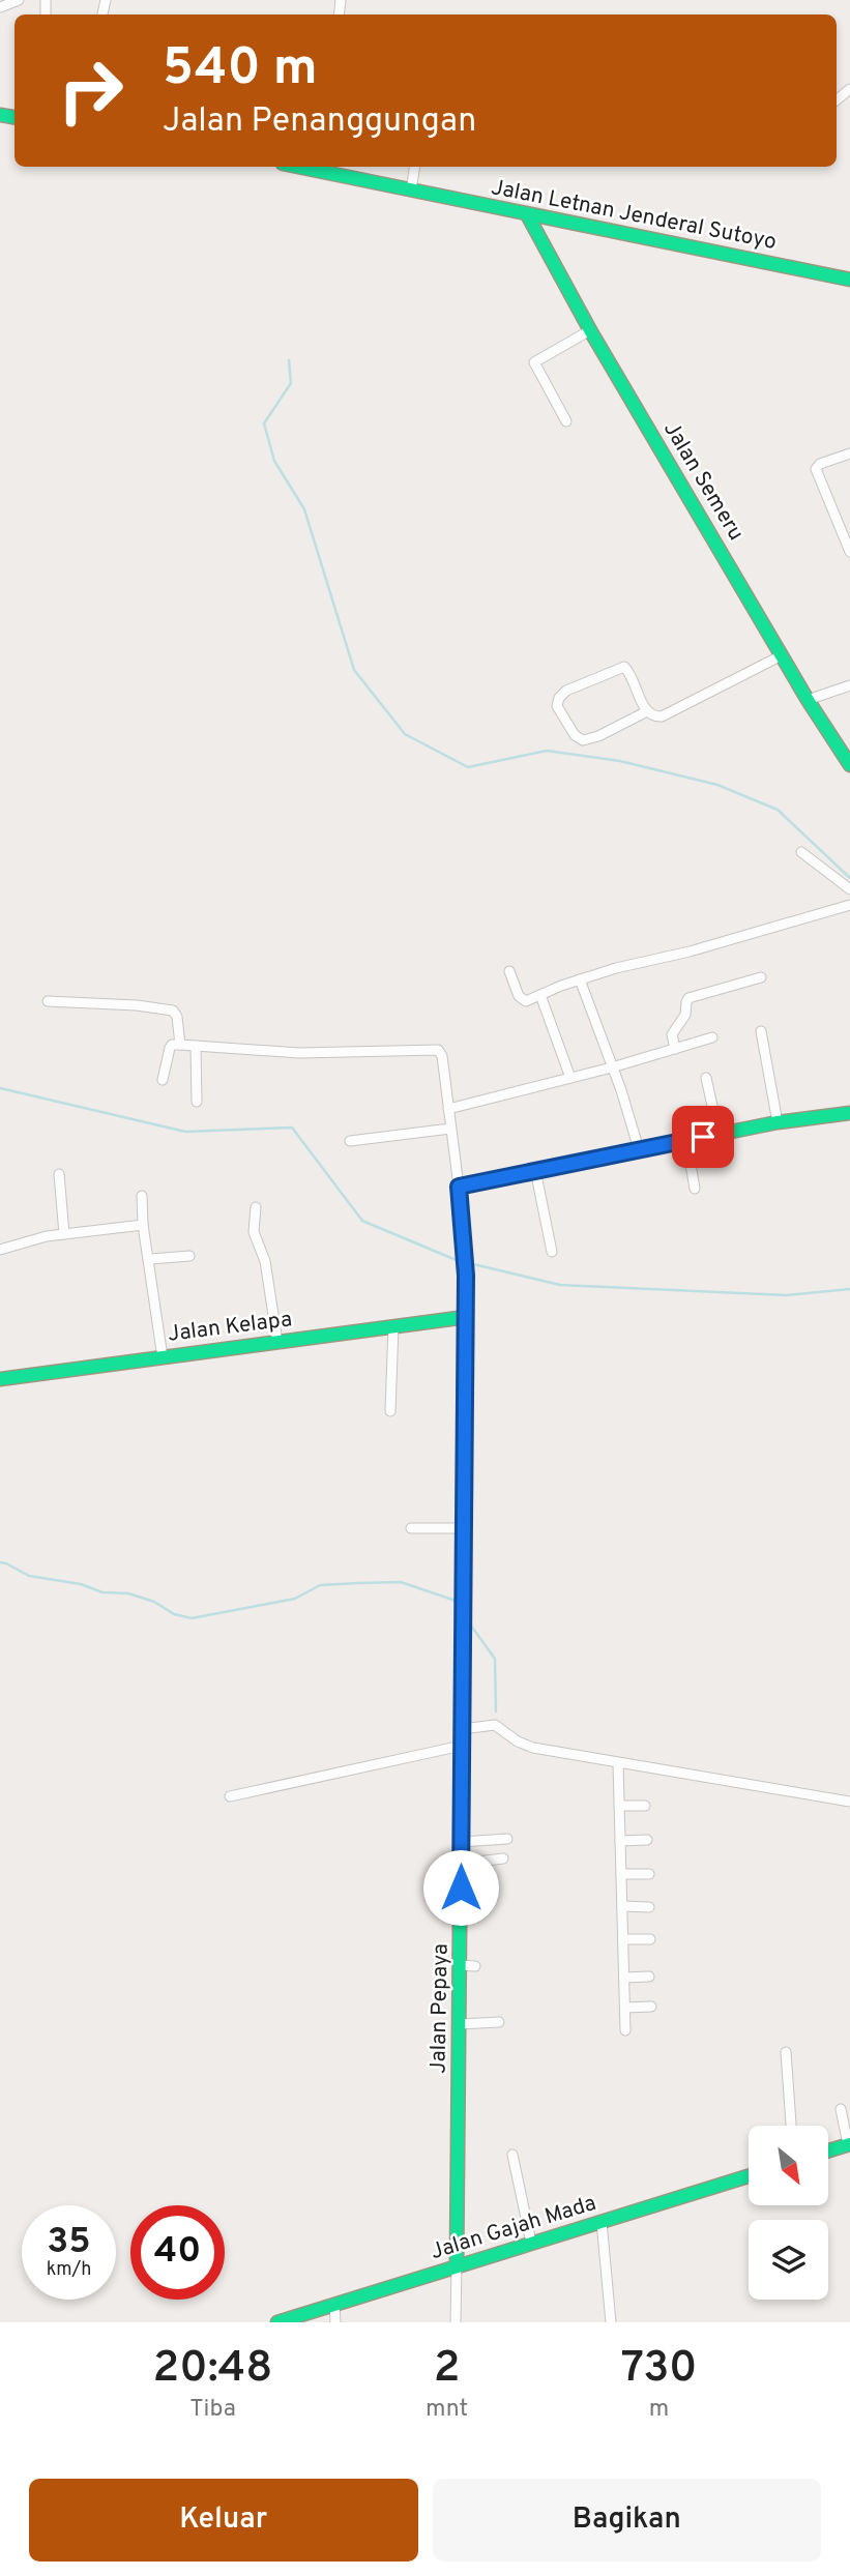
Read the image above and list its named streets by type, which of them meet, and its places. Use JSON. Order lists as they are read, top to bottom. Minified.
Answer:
{"streets":{"street":["Jalan Letnan Jenderal Sutoyo","Jalan Semeru","Jalan Kelapa","Jalan Pepaya","Jalan Gajah Mada"]},"crossings":[["Jalan Letnan Jenderal Sutoyo","Jalan Semeru"],["Jalan Kelapa","Jalan Pepaya"],["Jalan Pepaya","Jalan Gajah Mada"]],"north":"bottom right","page":{"turn":["540 m","Jalan Penanggungan"],"speed":"35 km/h","limit":"40","eta":["20:48","Tiba","2","mnt","730","m"],"buttons":["Keluar","Bagikan"]}}
